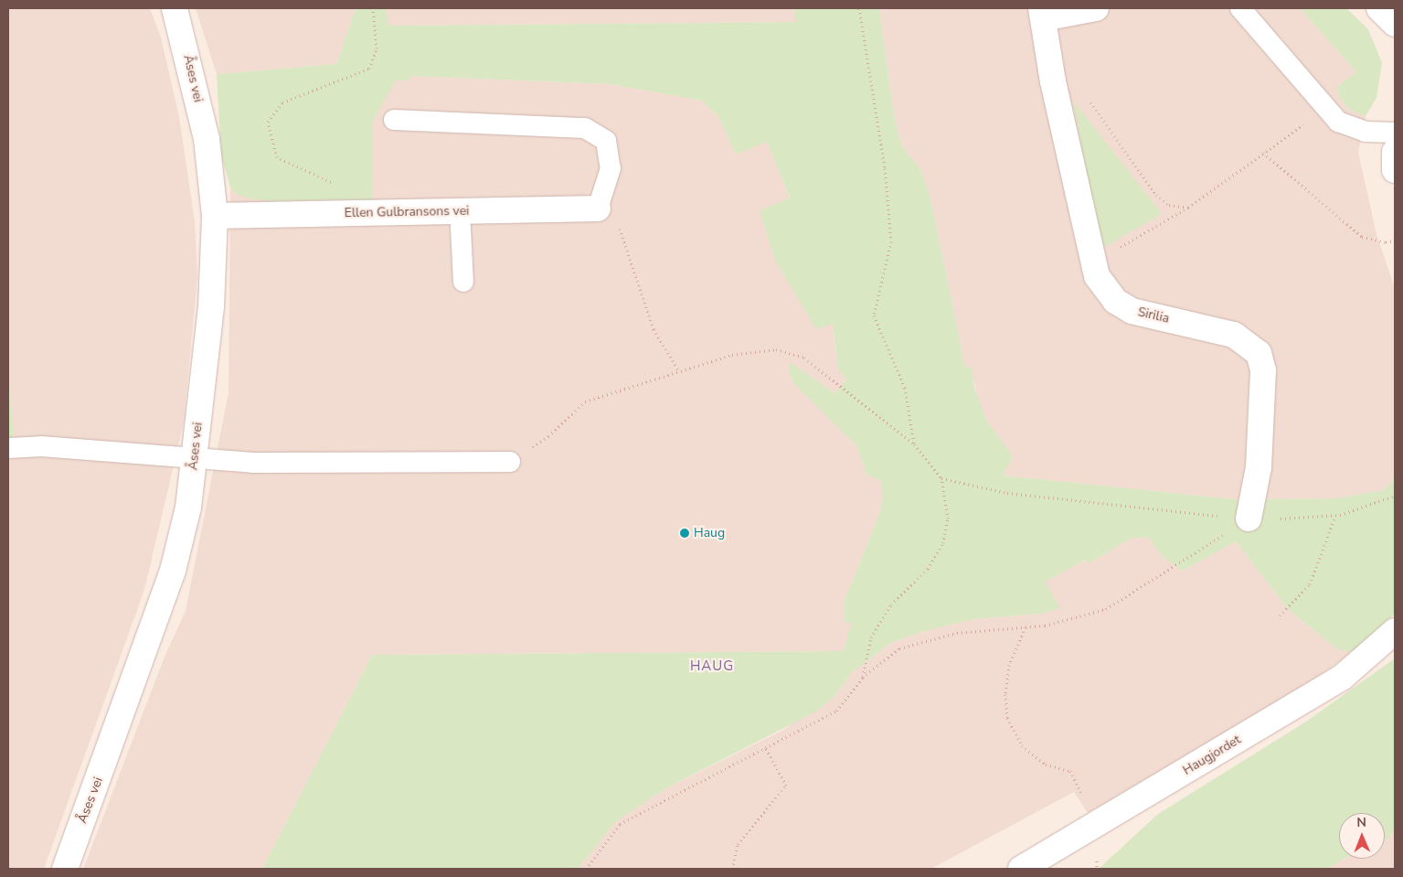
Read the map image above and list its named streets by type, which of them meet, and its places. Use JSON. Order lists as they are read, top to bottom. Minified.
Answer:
{"streets":{"street":["Åses vei","Ellen Gulbransons vei","Sirilia","Haugjordet"]},"crossings":[["Åses vei","Ellen Gulbransons vei"]],"districts":["HAUG"],"places":["Haug"],"north":"top"}
